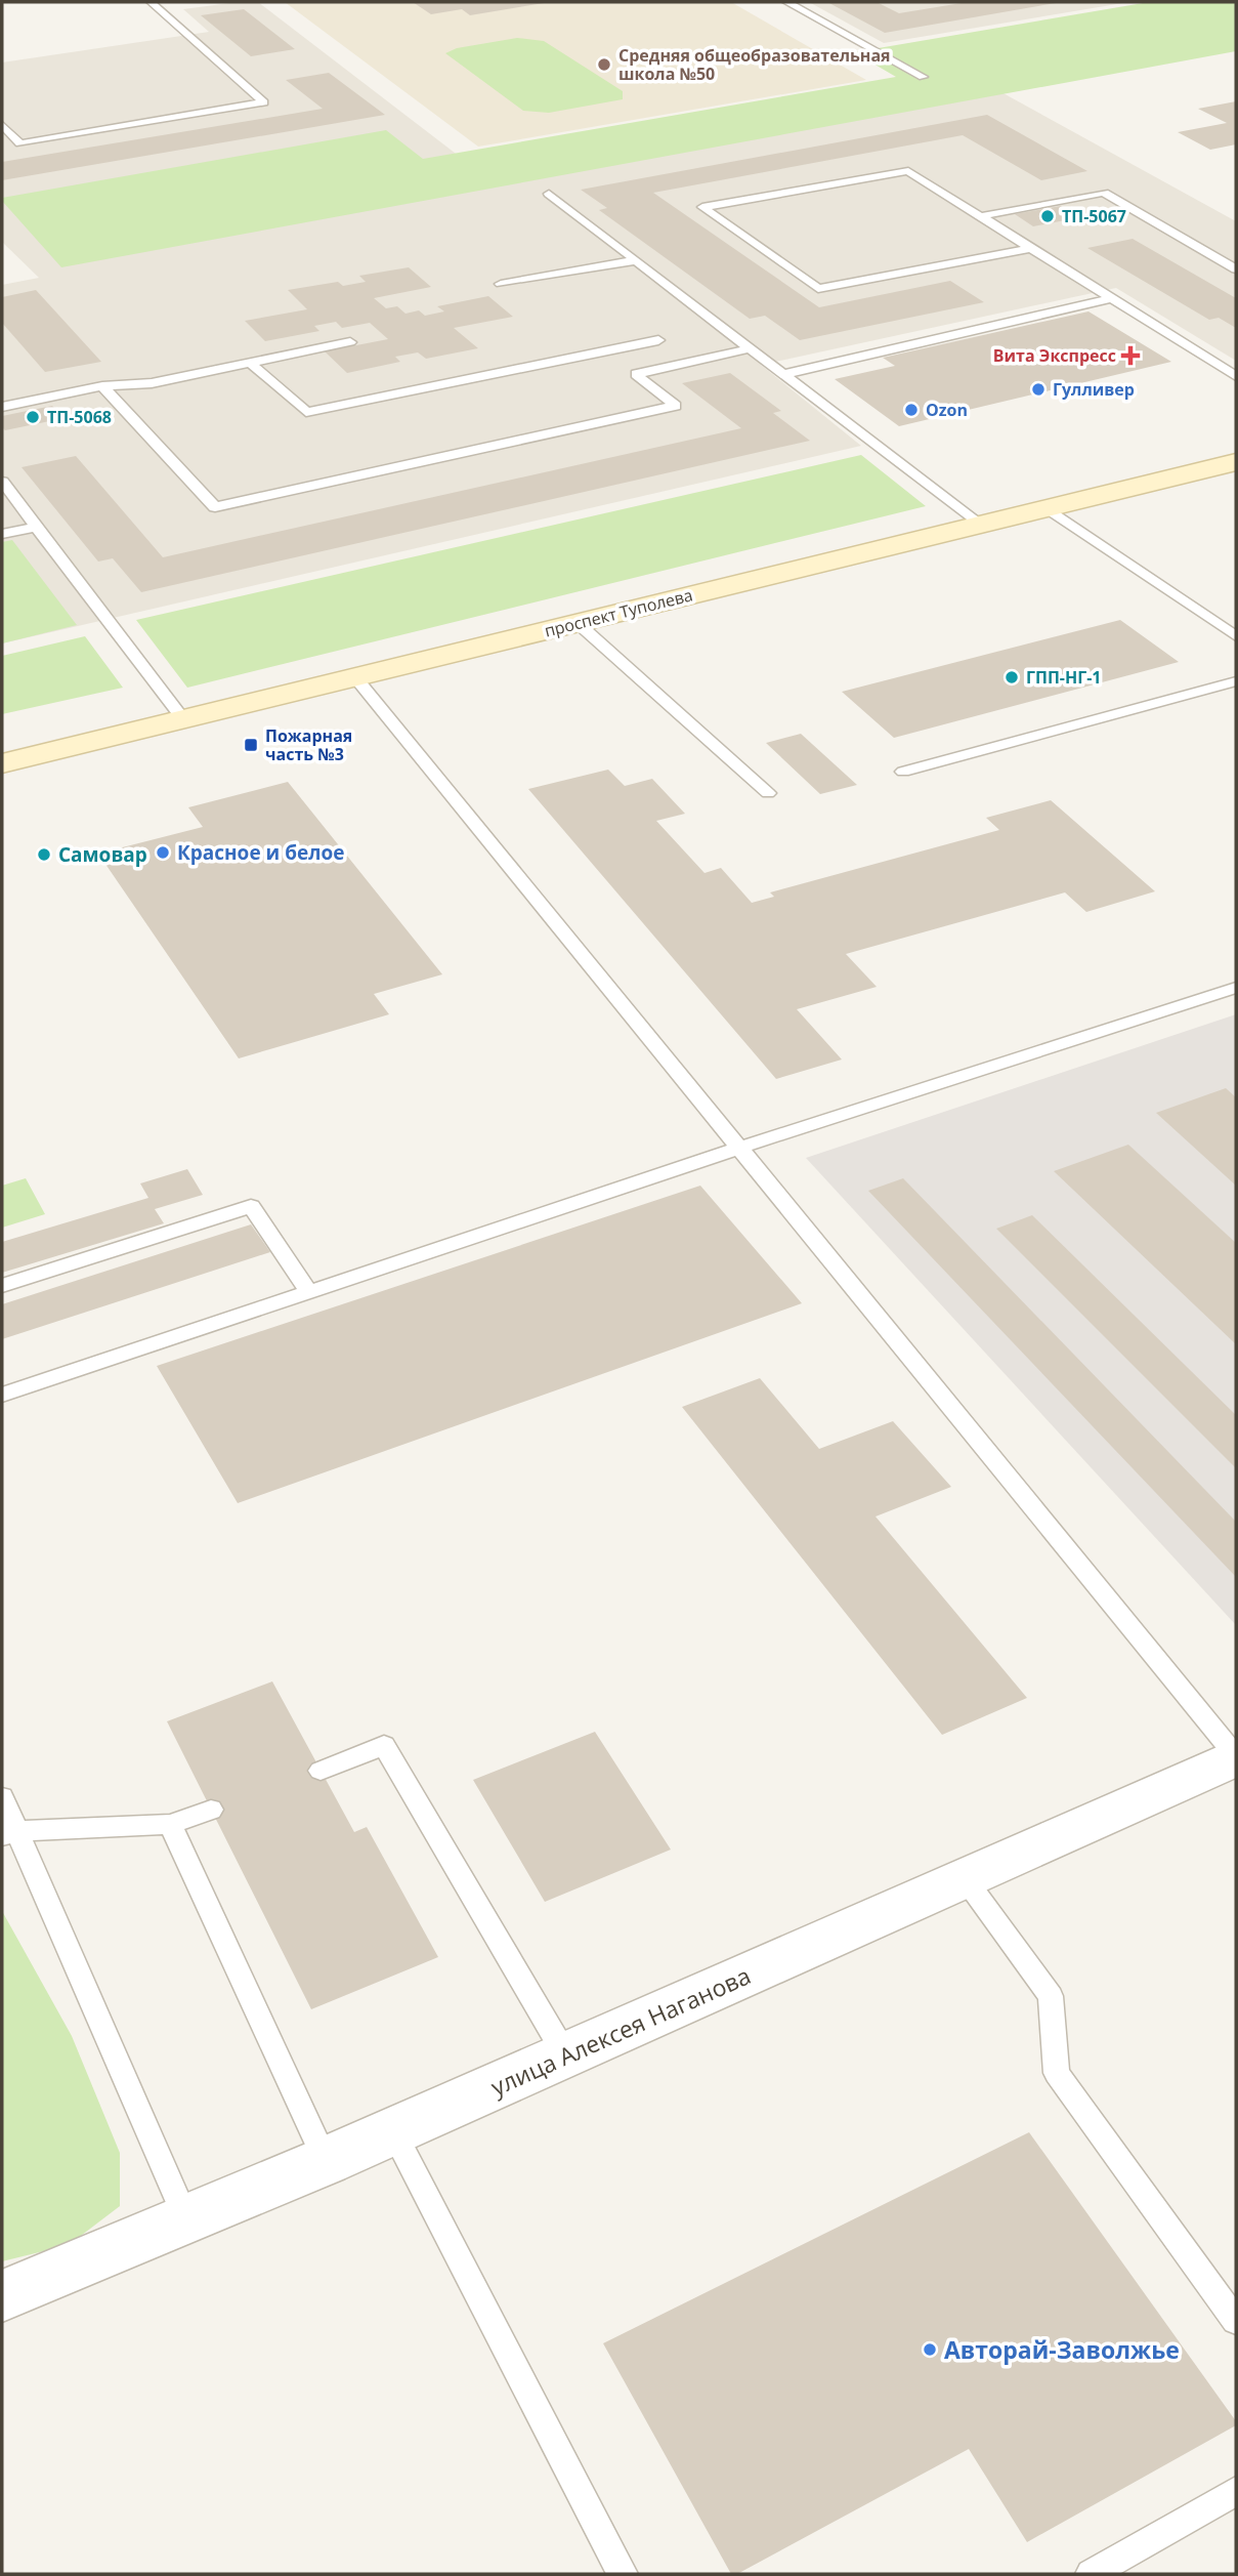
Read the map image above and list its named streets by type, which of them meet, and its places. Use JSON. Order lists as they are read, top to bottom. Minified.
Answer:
{"streets":{"main road":["проспект Туполева"],"street":["улица Алексея Наганова"]},"places":{"other":["Средняя общеобразовательная школа №50","ТП-5067","Гулливер","Ozon","ТП-5068","ГПП-НГ-1","Красное и белое","Самовар","Авторай-Заволжье"],"health":["Вита Экспресс"],"transit":["Пожарная часть №3"]}}
